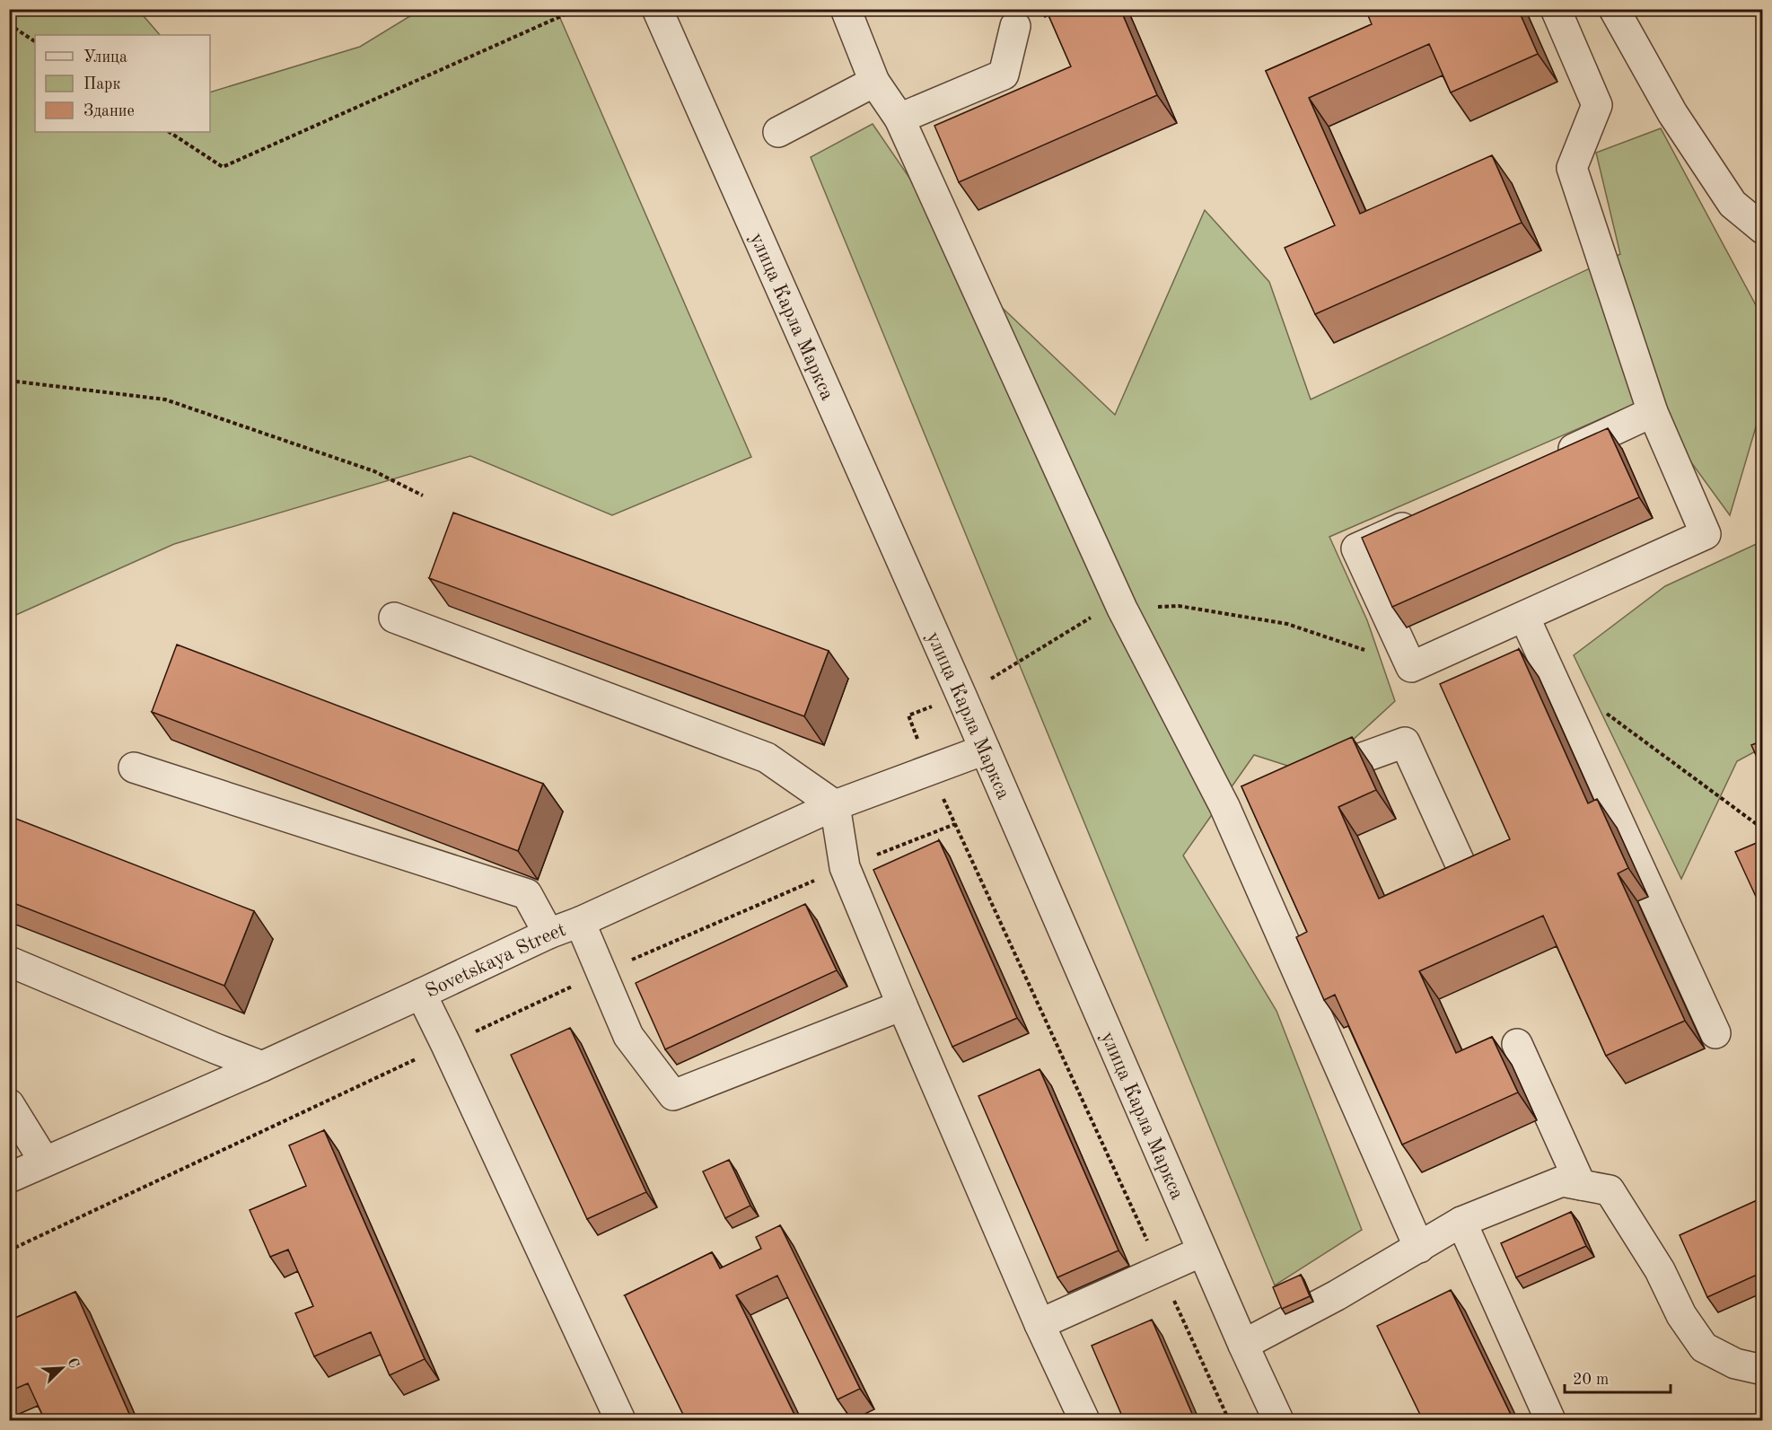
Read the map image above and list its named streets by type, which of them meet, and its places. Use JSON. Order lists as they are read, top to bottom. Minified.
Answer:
{"streets":{"street":["улица Карла Маркса","Sovetskaya Street"]},"crossings":[["улица Карла Маркса","Sovetskaya Street"]],"legend":["Улица","Парк","Здание"],"scale_bar":"20 m","north":"top right"}
